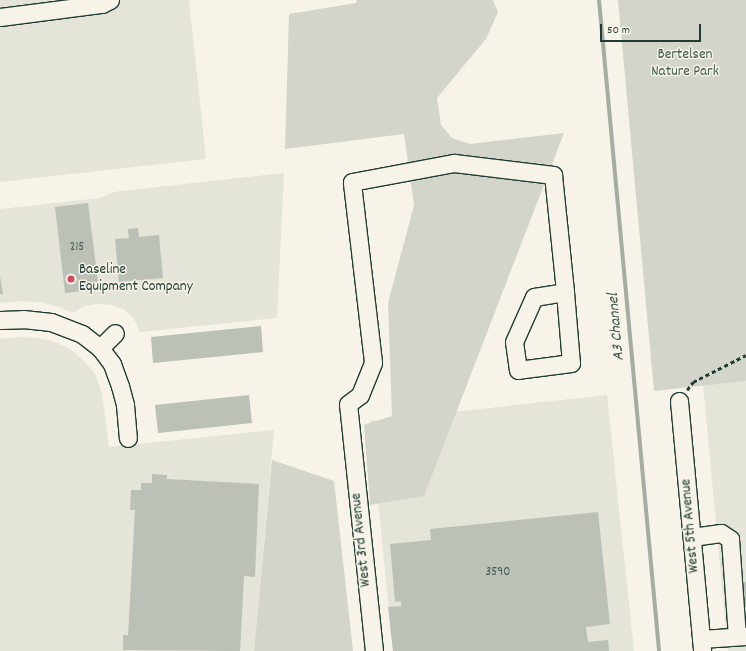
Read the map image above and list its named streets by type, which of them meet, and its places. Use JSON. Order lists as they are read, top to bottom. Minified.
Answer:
{"streets":{"street":["West 5th Avenue","West 3rd Avenue"]},"water":["A3 Channel"],"parks":["Bertelsen Nature Park"],"places":["Baseline Equipment Company"],"house_numbers":["215","3590"],"scale_bar":"50 m"}
